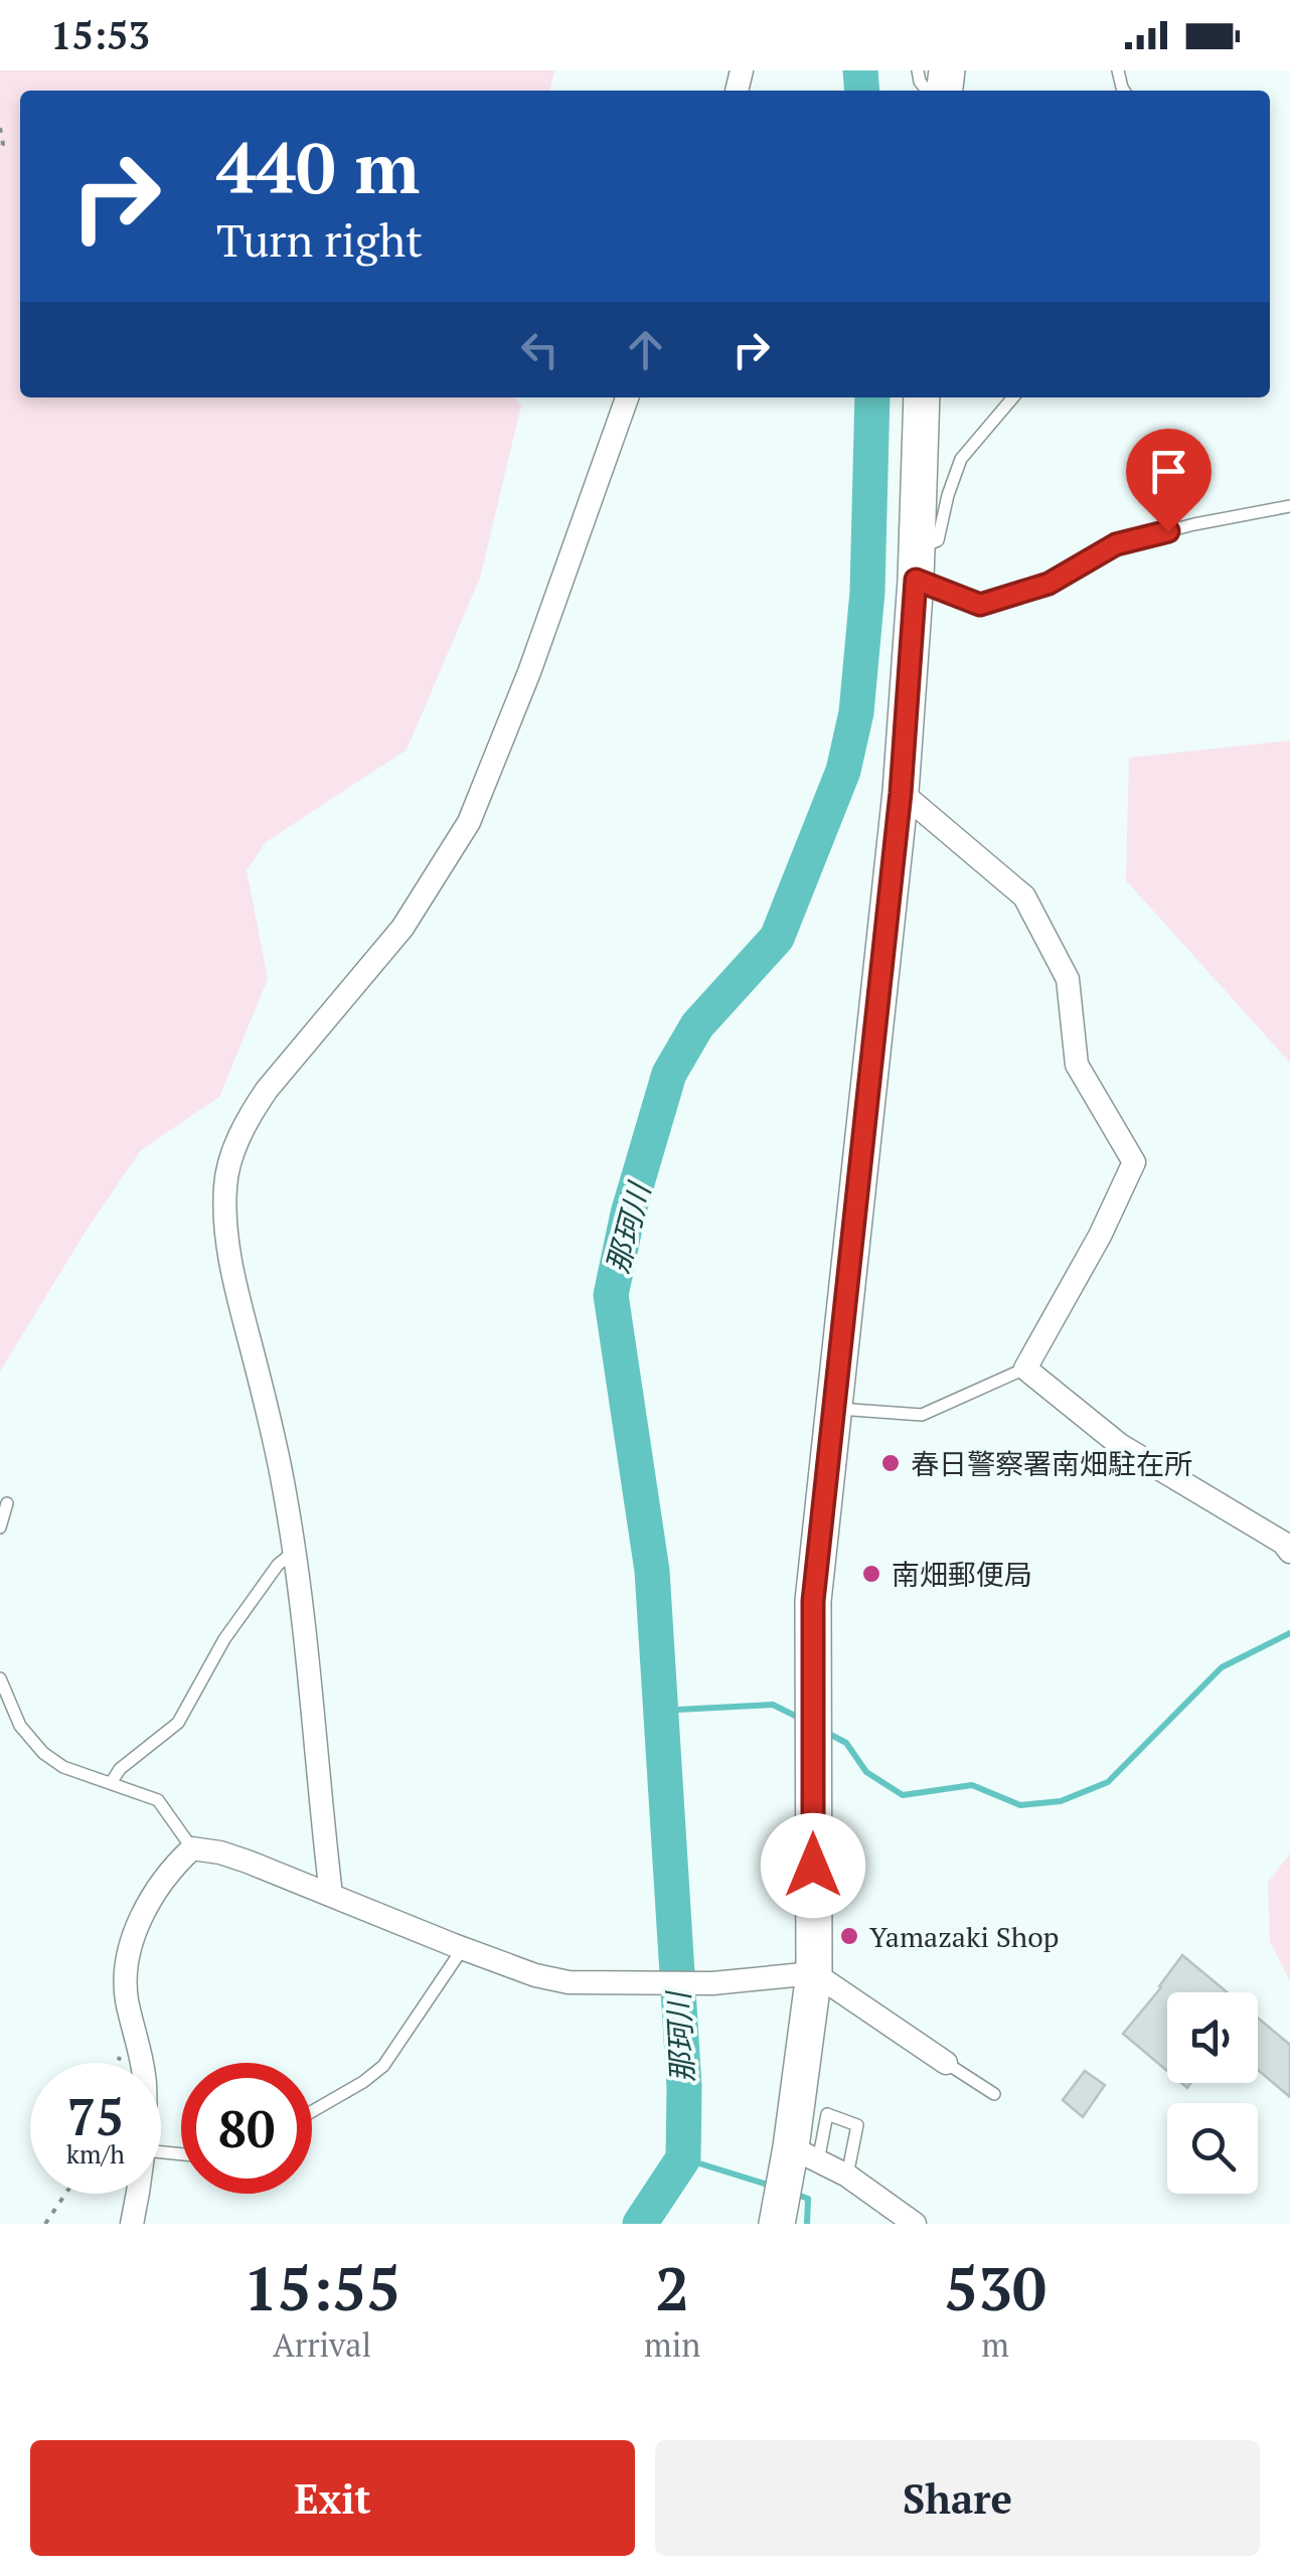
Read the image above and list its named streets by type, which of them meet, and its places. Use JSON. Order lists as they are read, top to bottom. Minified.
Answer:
{"water":["那珂川"],"places":["春日警察署南畑駐在所","南畑郵便局","Yamazaki Shop"],"page":{"status":"15:53","turn":["440 m","Turn right"],"speed":"75 km/h","limit":"80","eta":["15:55","Arrival","2","min","530","m"],"buttons":["Exit","Share"]}}
